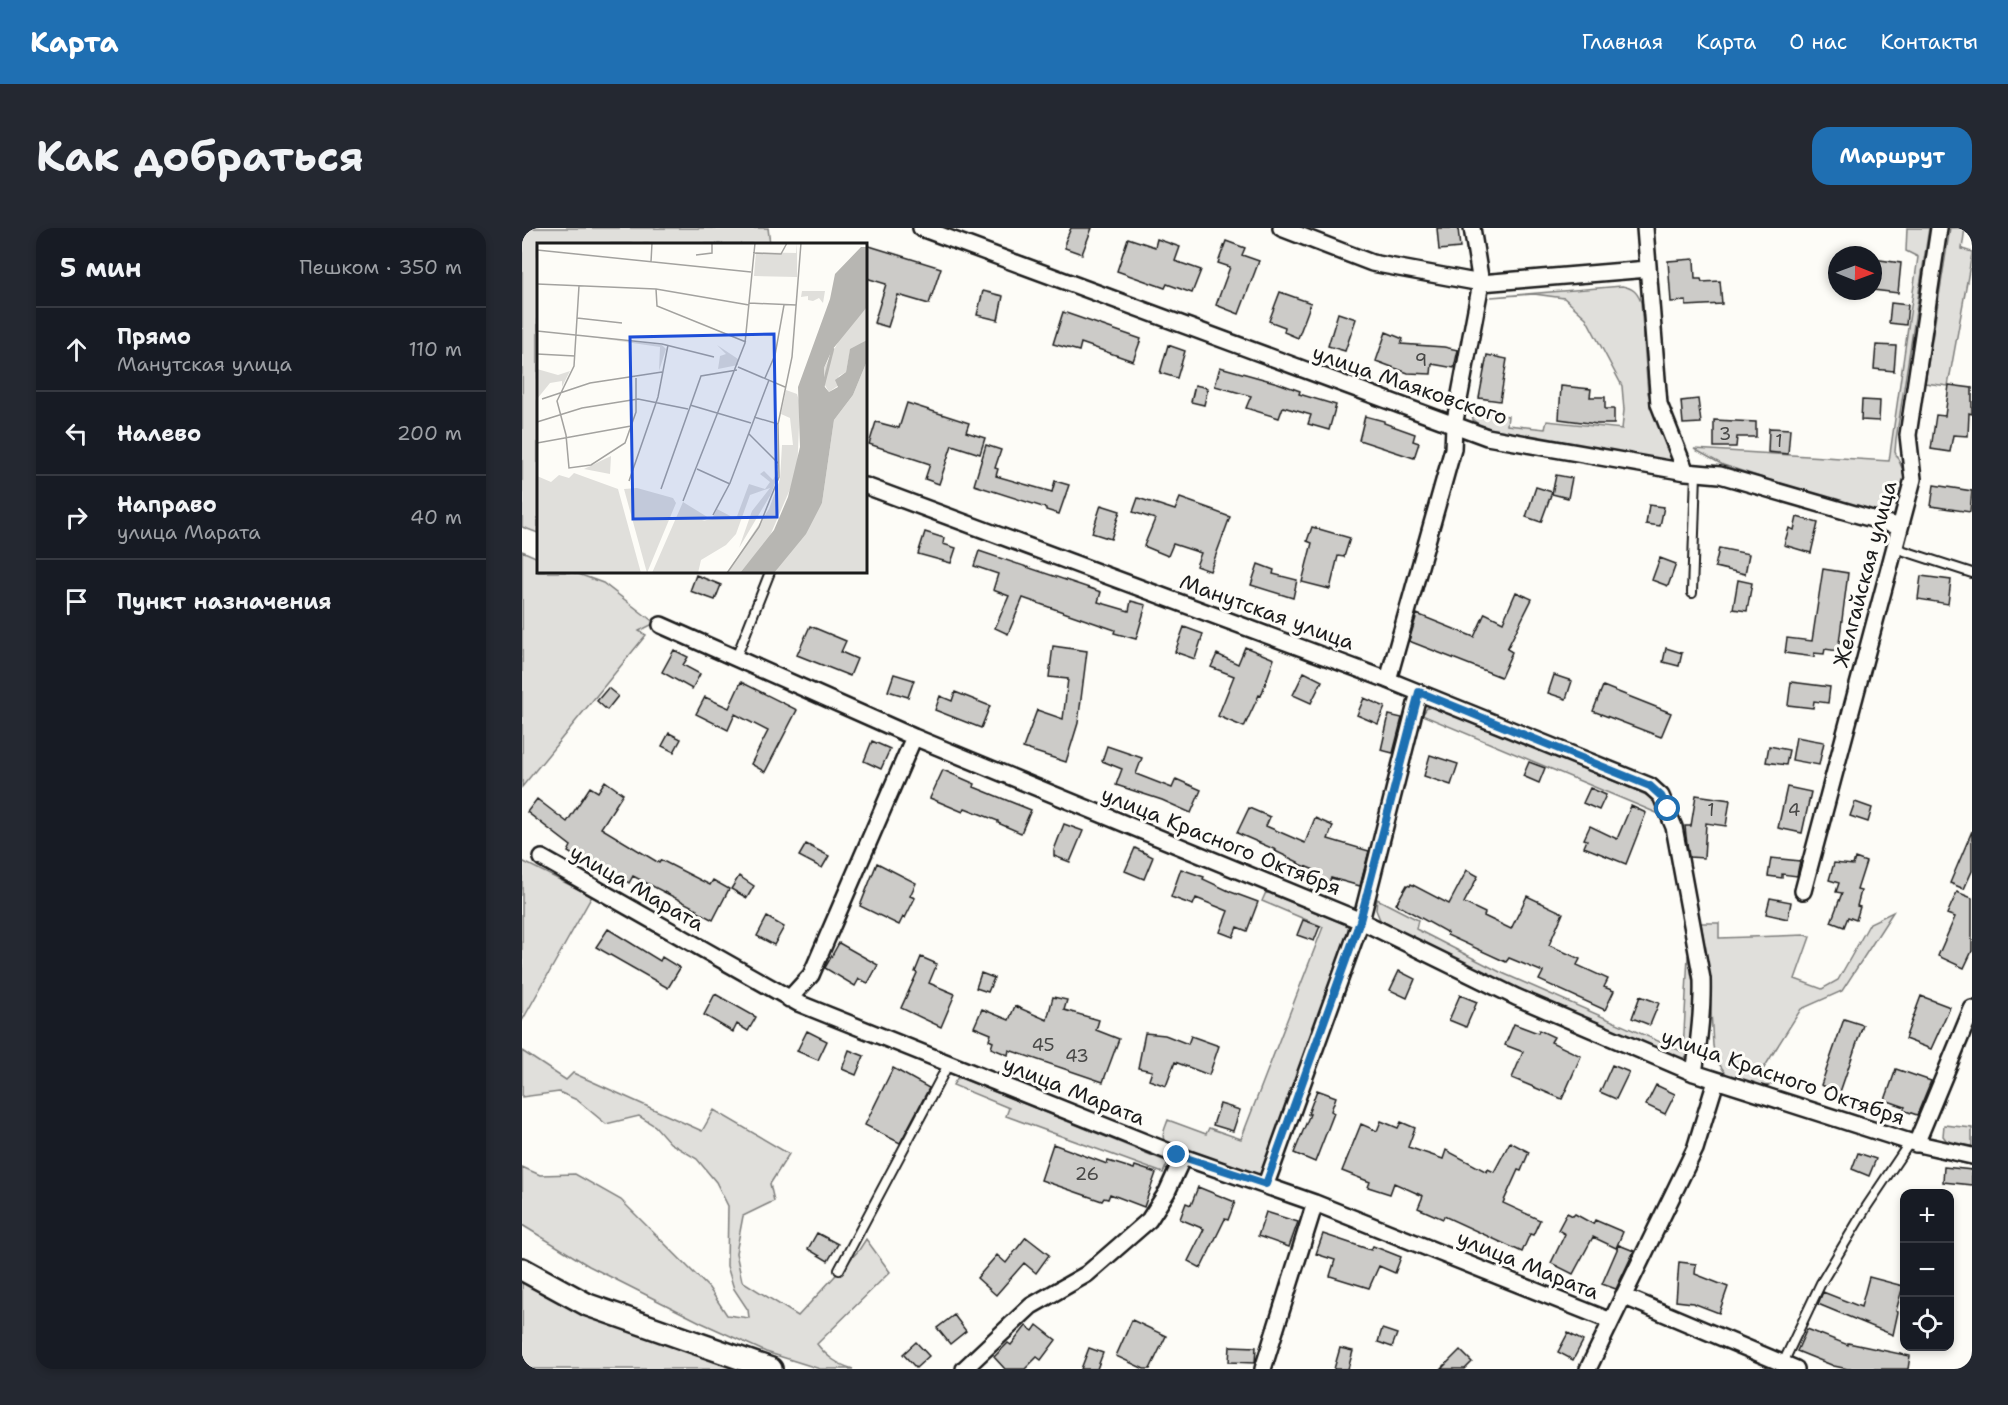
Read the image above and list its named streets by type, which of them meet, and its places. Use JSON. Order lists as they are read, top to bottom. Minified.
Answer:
{"streets":{"street":["улица Маяковского","Желгайская улица","Манутская улица","улица Красного Октября","улица Марата"]},"crossings":[["улица Маяковского","Желгайская улица"],["Манутская улица","улица Красного Октября"]],"house_numbers":["9","3","1","1","4","45","43","26"],"north":"right","page":{"header":"Карта","nav":["Главная","Карта","О нас","Контакты"],"buttons":"Маршрут","title":"Как добраться","heading":["5 мин","Пешком · 350 m"],"list":[["Прямо","Манутская улица","110 m"],["Налево","200 m"],["Направо","улица Марата","40 m"],"Пункт назначения"],"map_buttons":["+","−"]}}
